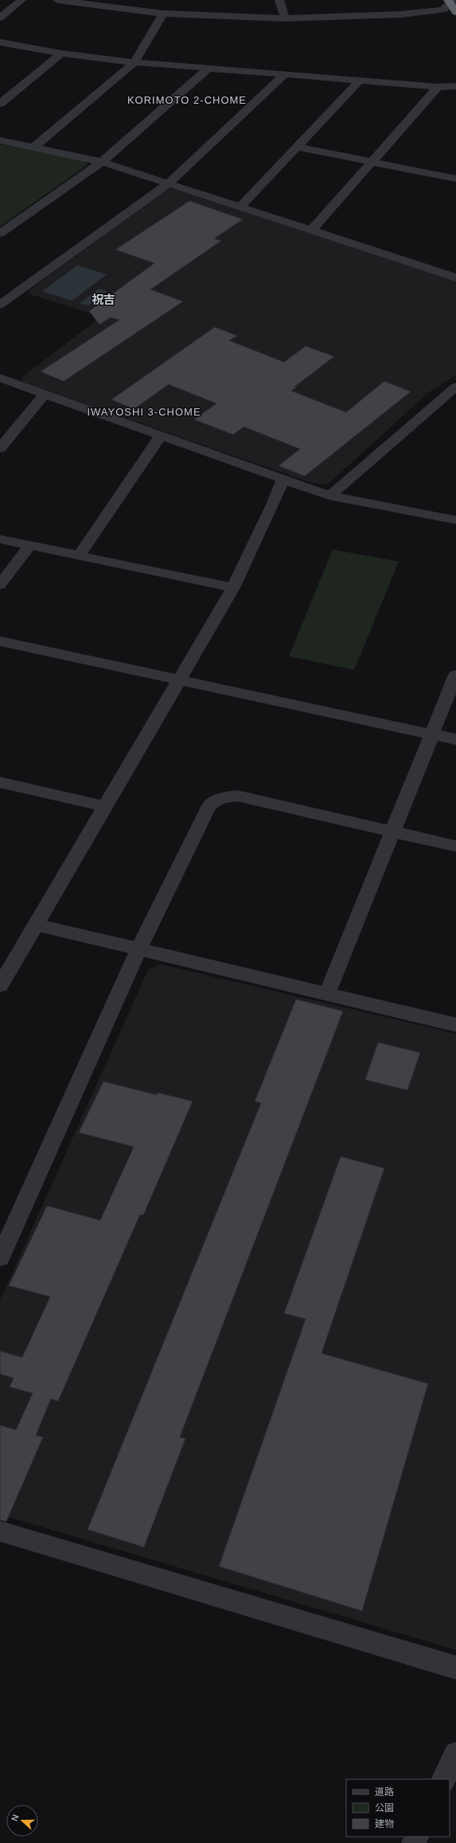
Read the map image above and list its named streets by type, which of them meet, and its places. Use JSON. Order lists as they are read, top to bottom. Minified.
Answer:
{"districts":["KORIMOTO 2-CHOME","祝吉","IWAYOSHI 3-CHOME"],"legend":["道路","公園","建物"],"north":"left"}
